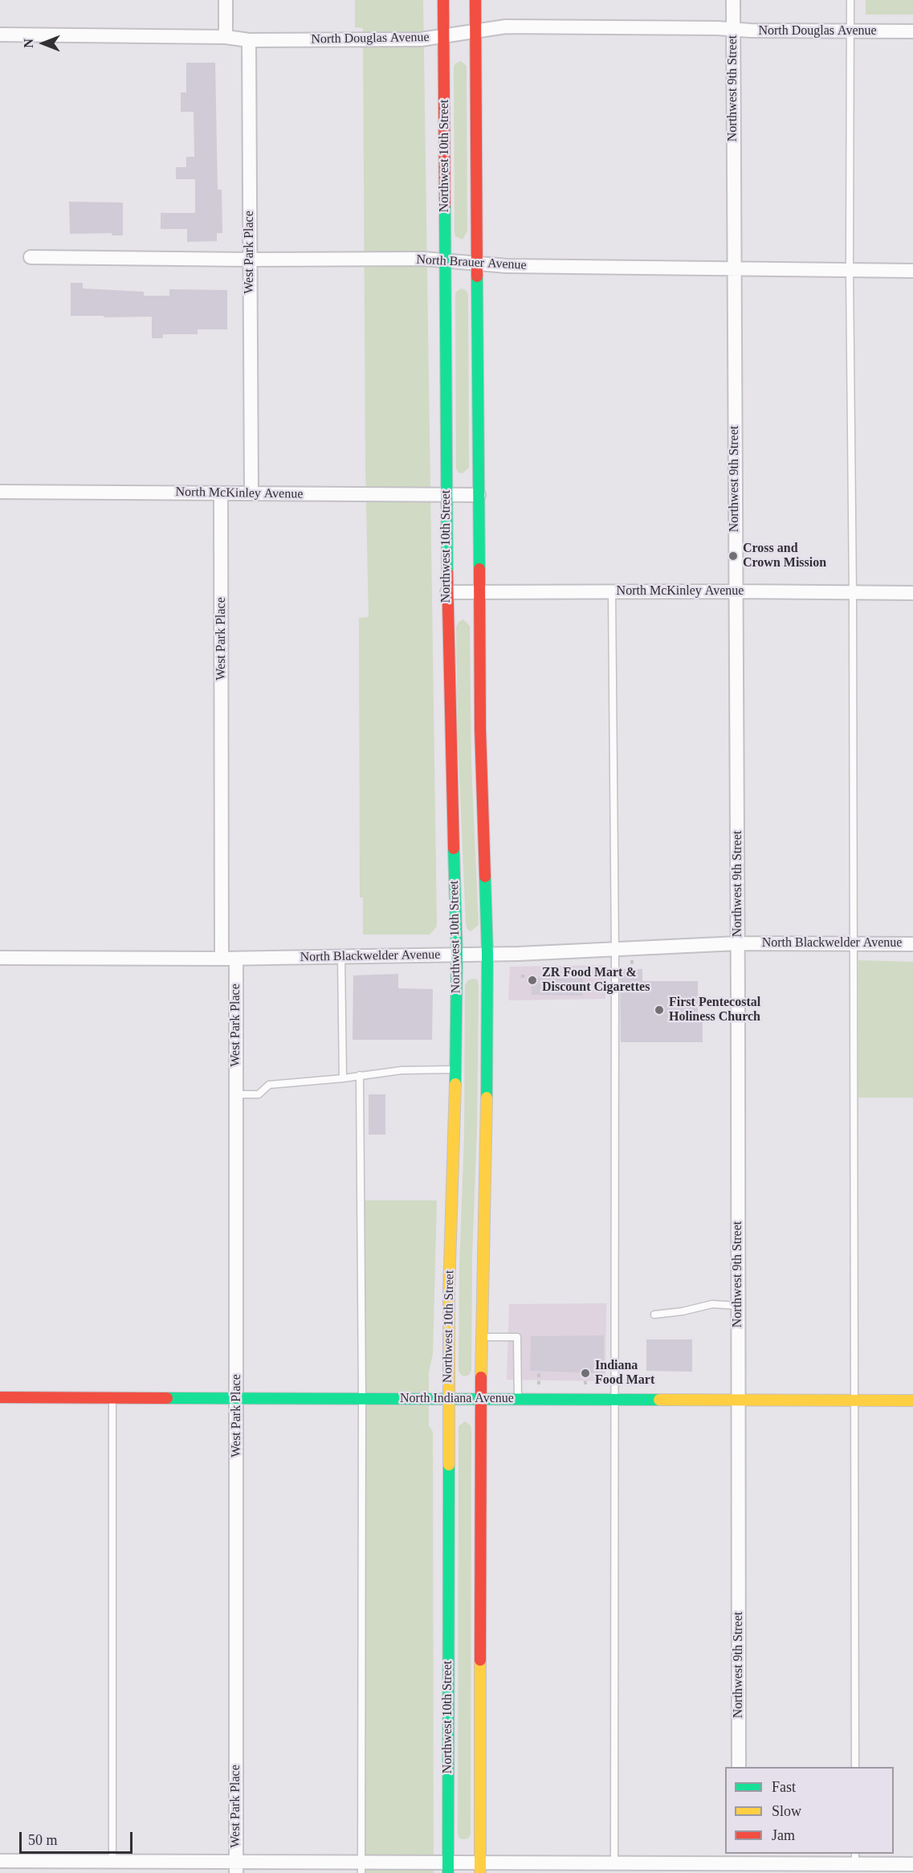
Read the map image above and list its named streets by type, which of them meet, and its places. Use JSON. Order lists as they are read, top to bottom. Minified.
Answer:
{"streets":{"main road":["Northwest 10th Street","North Indiana Avenue"],"street":["North Douglas Avenue","Northwest 9th Street","West Park Place","North Brauer Avenue","North McKinley Avenue","North Blackwelder Avenue"]},"crossings":[["North Douglas Avenue","Northwest 9th Street"],["North Douglas Avenue","Northwest 10th Street"],["North Douglas Avenue","West Park Place"],["Northwest 9th Street","North Brauer Avenue"],["Northwest 9th Street","North McKinley Avenue"],["Northwest 9th Street","North Blackwelder Avenue"],["Northwest 9th Street","North Indiana Avenue"],["Northwest 10th Street","North Brauer Avenue"],["Northwest 10th Street","North McKinley Avenue"],["Northwest 10th Street","North Blackwelder Avenue"],["Northwest 10th Street","North Indiana Avenue"],["West Park Place","North Brauer Avenue"],["West Park Place","North McKinley Avenue"],["West Park Place","North Blackwelder Avenue"],["West Park Place","North Indiana Avenue"]],"places":["Cross and Crown Mission","ZR Food Mart & Discount Cigarettes","First Pentecostal Holiness Church","Indiana Food Mart"],"legend":["Fast","Slow","Jam"],"scale_bar":"50 m","north":"left"}
